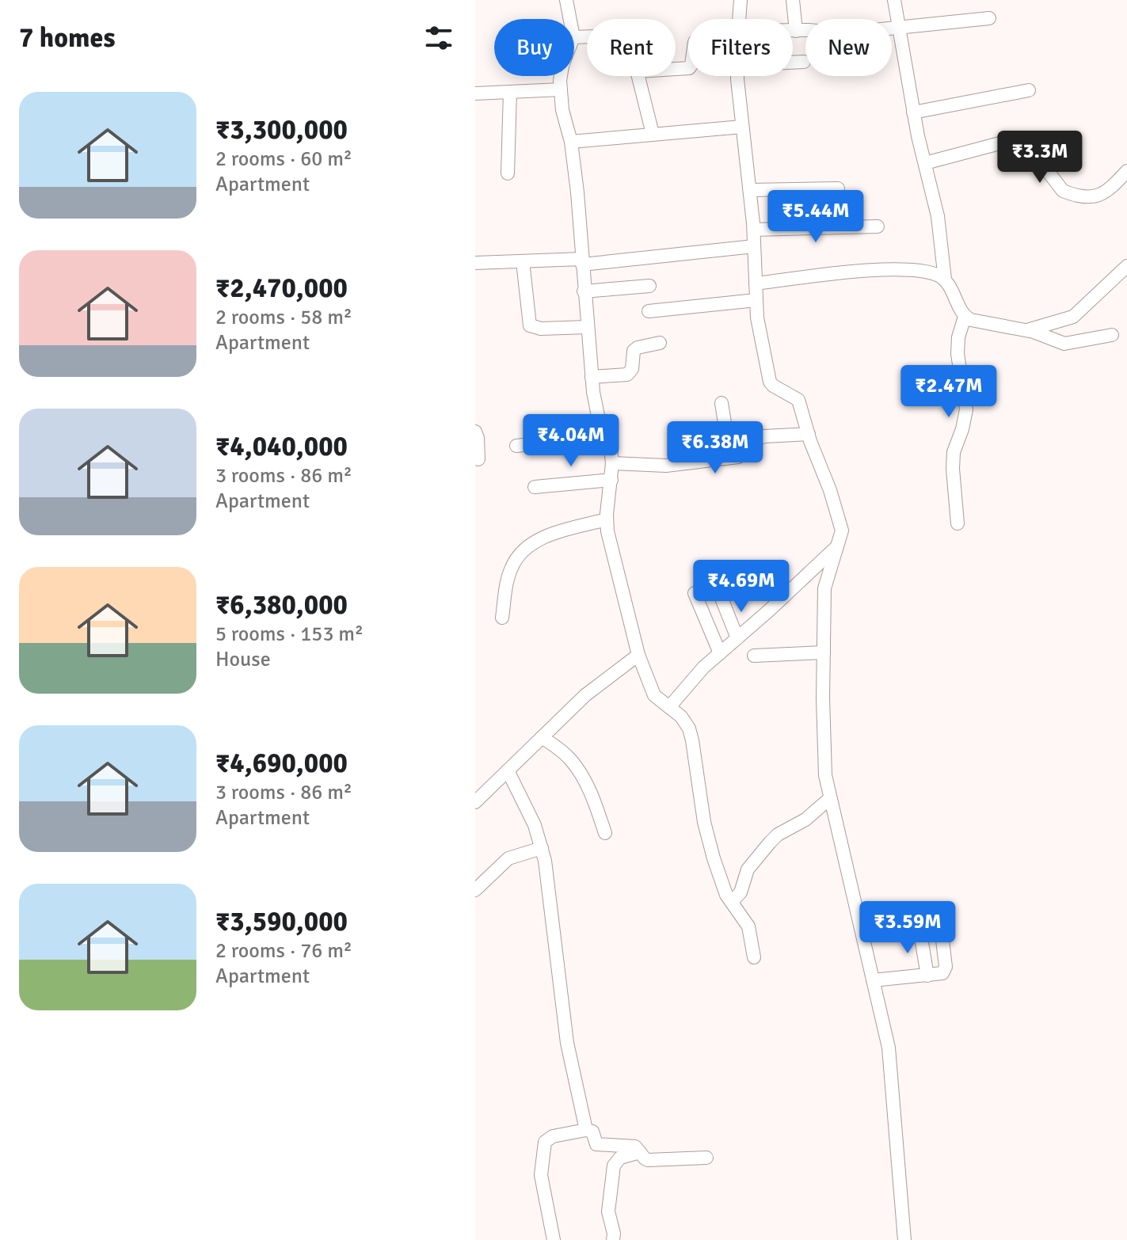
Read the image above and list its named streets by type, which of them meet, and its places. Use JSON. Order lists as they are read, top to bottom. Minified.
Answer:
{"page":{"heading":"7 homes","chip":["Buy","Rent","Filters","New"],"list":[{"name":"₹3,300,000","note":"2 rooms · 60 m² · Apartment"},{"name":"₹2,470,000","note":"2 rooms · 58 m² · Apartment"},{"name":"₹4,040,000","note":"3 rooms · 86 m² · Apartment"},{"name":"₹6,380,000","note":"5 rooms · 153 m² · House"},{"name":"₹4,690,000","note":"3 rooms · 86 m² · Apartment"},{"name":"₹3,590,000","note":"2 rooms · 76 m² · Apartment"}],"price":["₹3.3M","₹5.44M","₹2.47M","₹4.04M","₹6.38M","₹4.69M","₹3.59M"]}}
